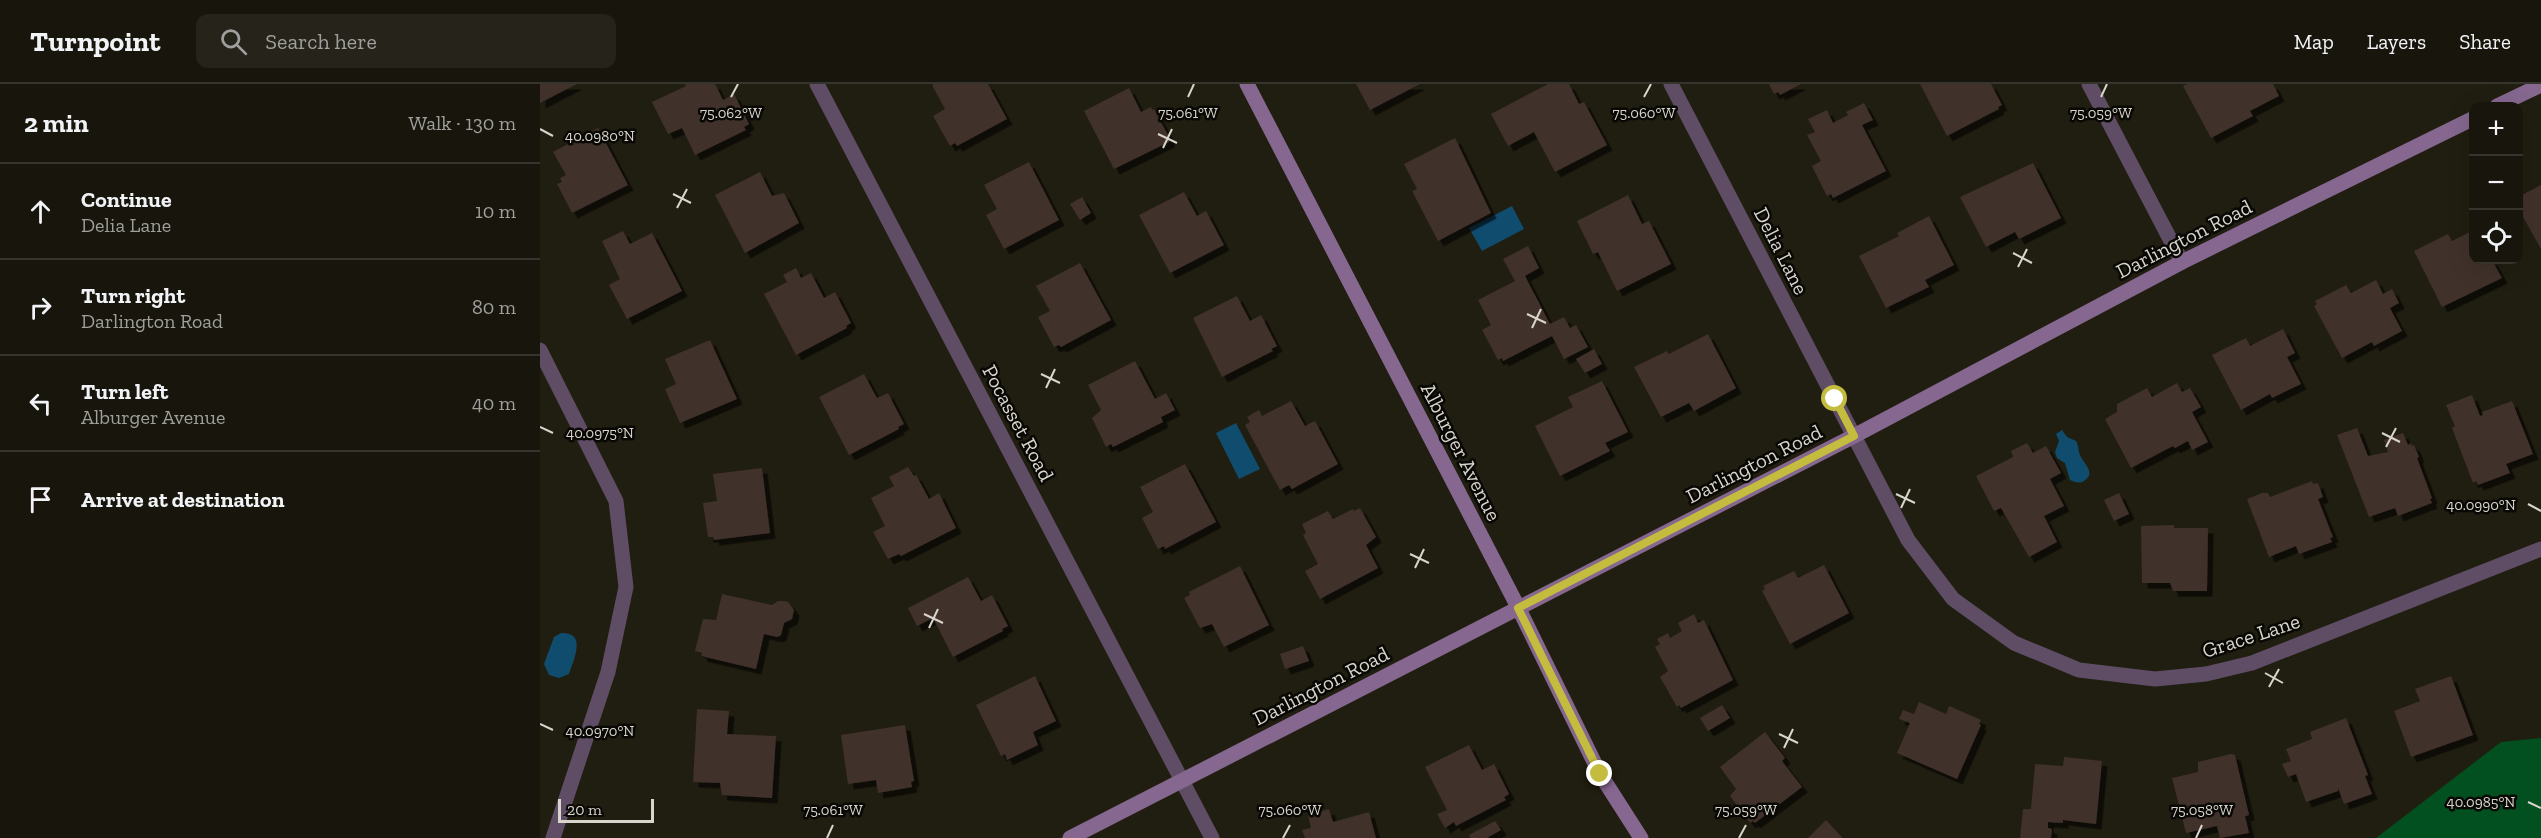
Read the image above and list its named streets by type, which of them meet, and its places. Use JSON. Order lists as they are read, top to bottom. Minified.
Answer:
{"streets":{"street":["Darlington Road","Delia Lane","Pocasset Road","Alburger Avenue","Grace Lane"]},"crossings":[["Darlington Road","Delia Lane"],["Darlington Road","Pocasset Road"],["Darlington Road","Alburger Avenue"],["Darlington Road","Grace Lane"],["Delia Lane","Grace Lane"]],"scale_bar":"20 m","page":{"header":"Turnpoint","search":"Search here","nav":["Map","Layers","Share"],"heading":["2 min","Walk · 130 m"],"map_buttons":["+","−"],"list":[["Continue","Delia Lane","10 m"],["Turn right","Darlington Road","80 m"],["Turn left","Alburger Avenue","40 m"],"Arrive at destination"],"scale":"20 m"},"coordinates":["75.062°W","75.061°W","75.060°W","75.059°W","40.0980°N","40.0975°N","40.0990°N","40.0970°N","40.0985°N","75.058°W"]}
